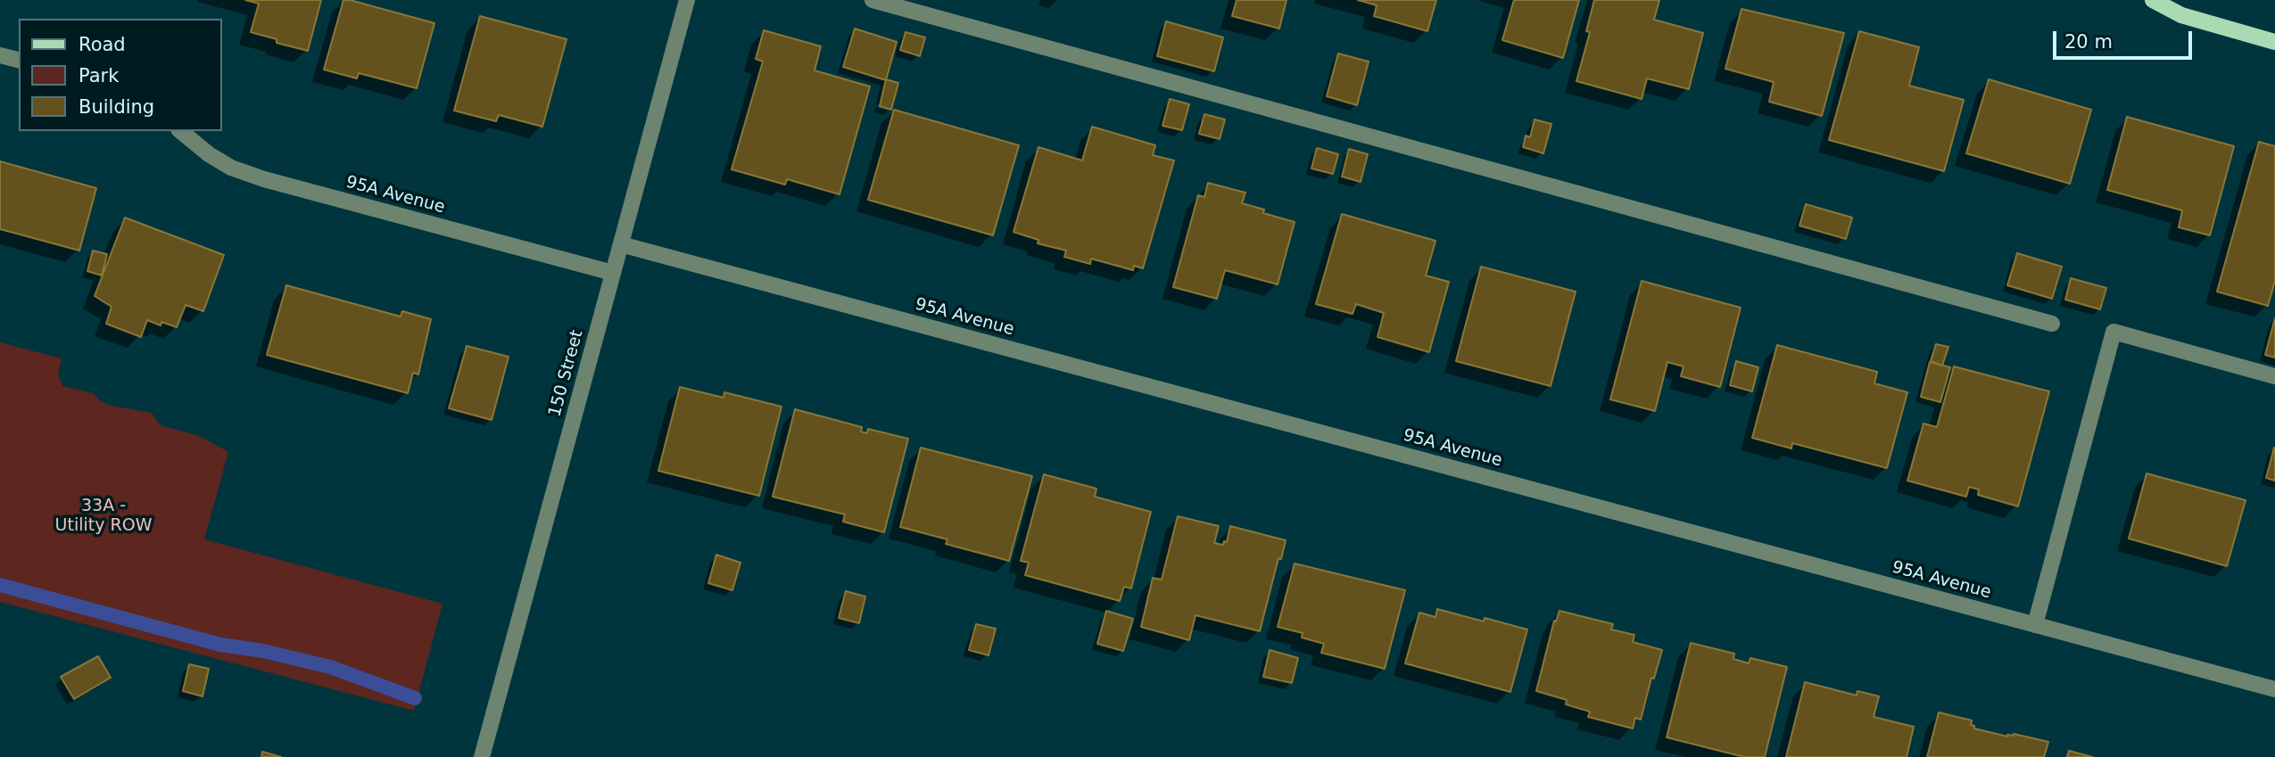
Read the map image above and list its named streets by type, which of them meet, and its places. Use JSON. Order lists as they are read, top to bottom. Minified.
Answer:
{"streets":{"street":["95A Avenue","150 Street"]},"crossings":[["95A Avenue","150 Street"]],"parks":["33A - Utility ROW"],"legend":["Road","Park","Building"],"scale_bar":"20 m"}
